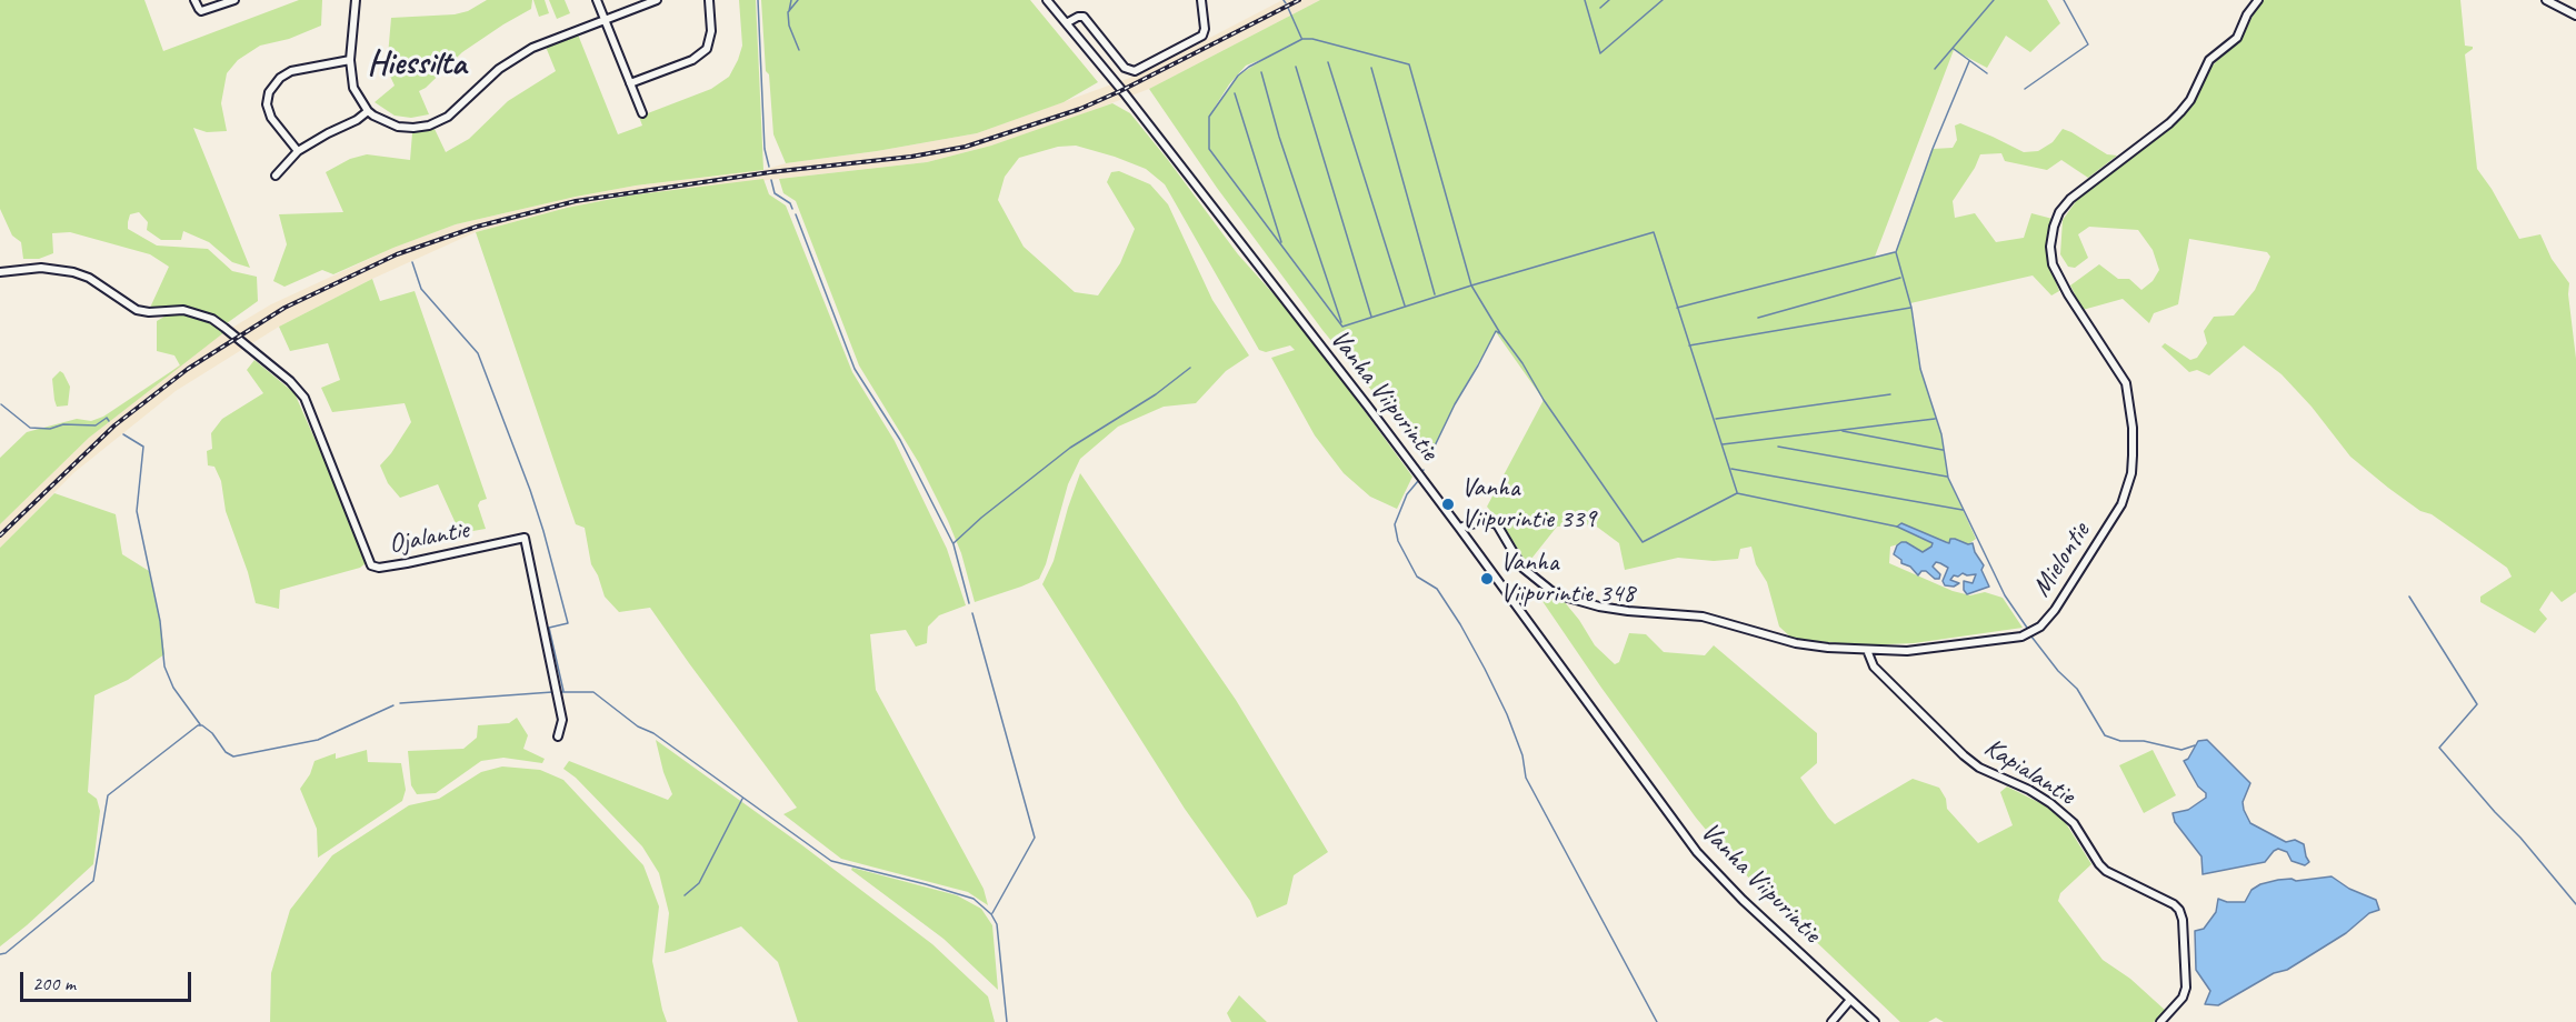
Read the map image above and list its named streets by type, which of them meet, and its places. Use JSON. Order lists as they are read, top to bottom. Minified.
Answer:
{"streets":{"street":["Vanha Viipurintie","Ojalantie","Mielontie","Kapialantie"]},"crossings":[["Vanha Viipurintie","Mielontie"],["Mielontie","Kapialantie"]],"districts":["Hiessilta"],"places":["Vanha Viipurintie 339","Vanha Viipurintie 348"],"scale_bar":"200 m"}
